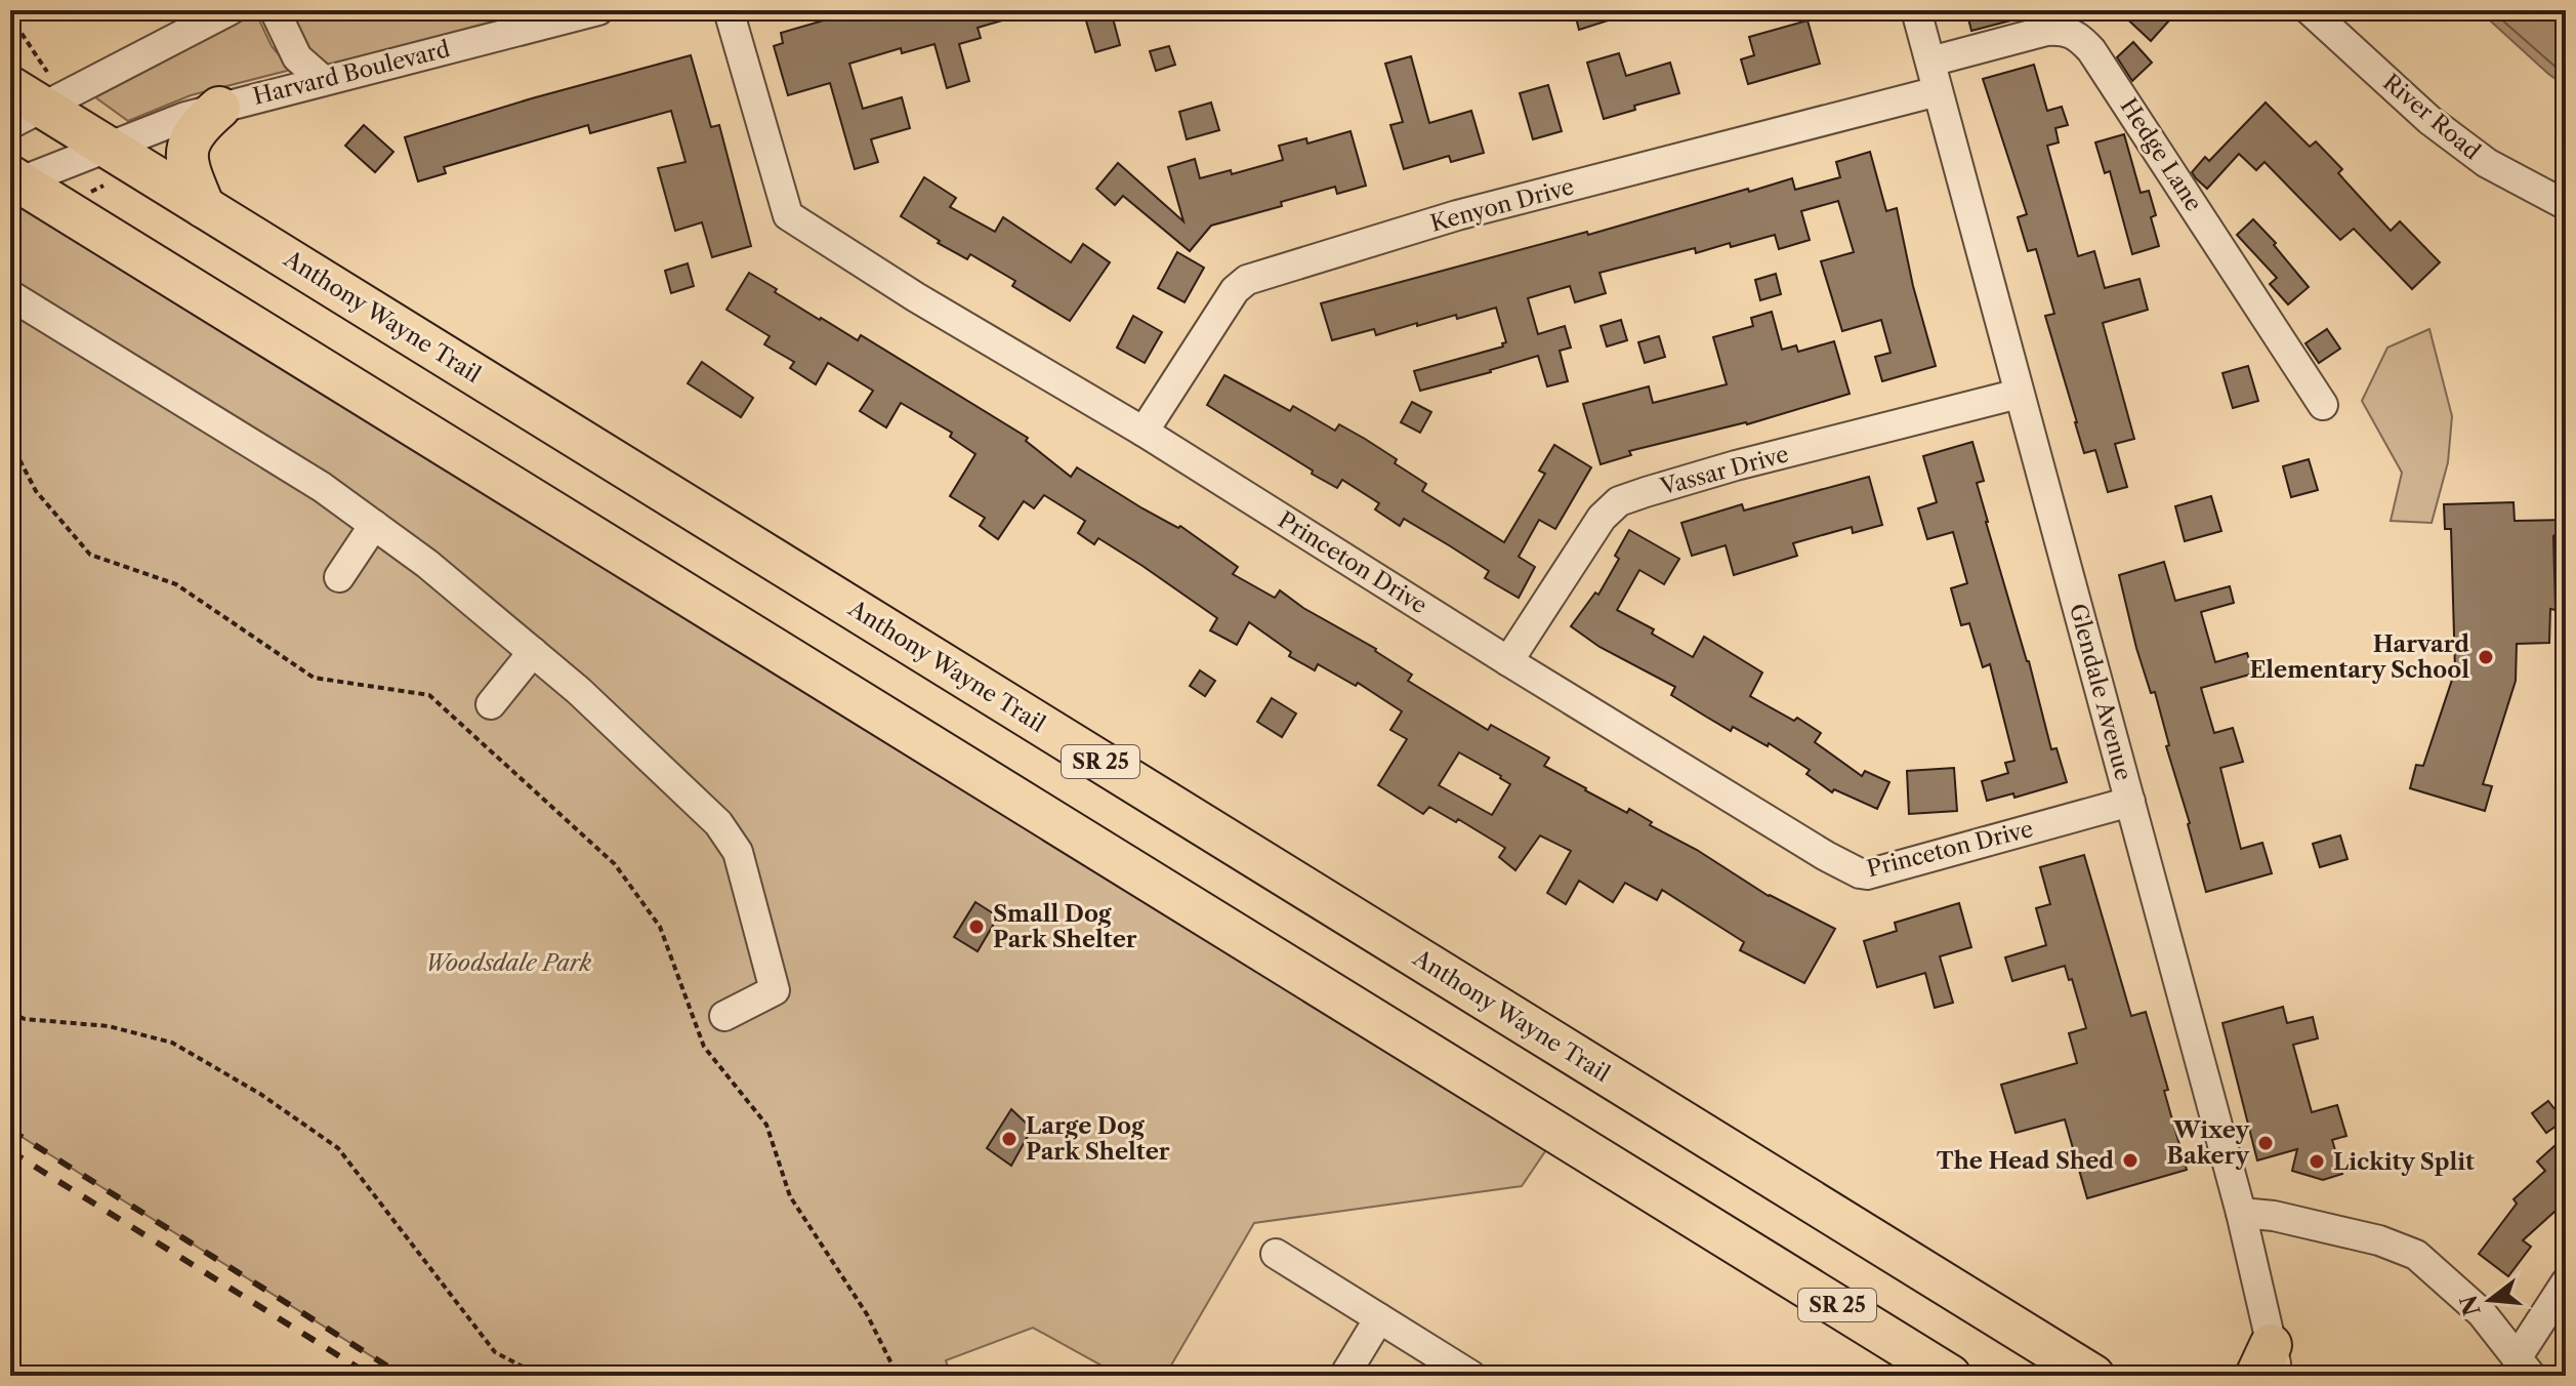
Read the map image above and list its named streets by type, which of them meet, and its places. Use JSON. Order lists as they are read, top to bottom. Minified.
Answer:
{"streets":{"highway":["Anthony Wayne Trail","SR 25"],"street":["Harvard Boulevard","River Road","Hedge Lane","Kenyon Drive","Vassar Drive","Princeton Drive","Glendale Avenue"]},"crossings":[["Harvard Boulevard","Anthony Wayne Trail"],["Hedge Lane","Glendale Avenue"],["Kenyon Drive","Princeton Drive"],["Kenyon Drive","Glendale Avenue"],["Vassar Drive","Princeton Drive"],["Vassar Drive","Glendale Avenue"],["Princeton Drive","Glendale Avenue"]],"parks":["Woodsdale Park"],"places":["Harvard Elementary School","Small Dog Park Shelter","Large Dog Park Shelter","Wixey Bakery","The Head Shed","Lickity Split"],"north":"left"}
